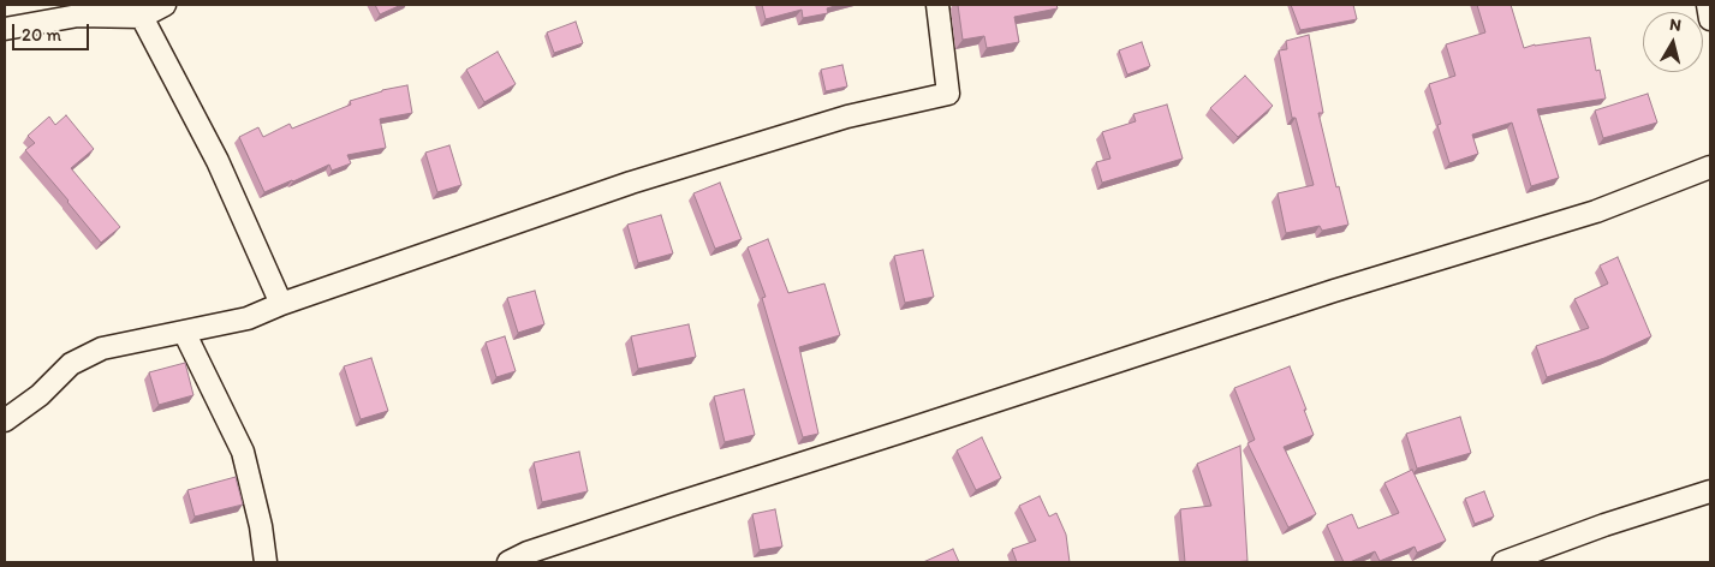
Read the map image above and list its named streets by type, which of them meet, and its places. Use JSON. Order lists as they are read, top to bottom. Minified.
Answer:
{"scale_bar":"20 m","north":"top"}
